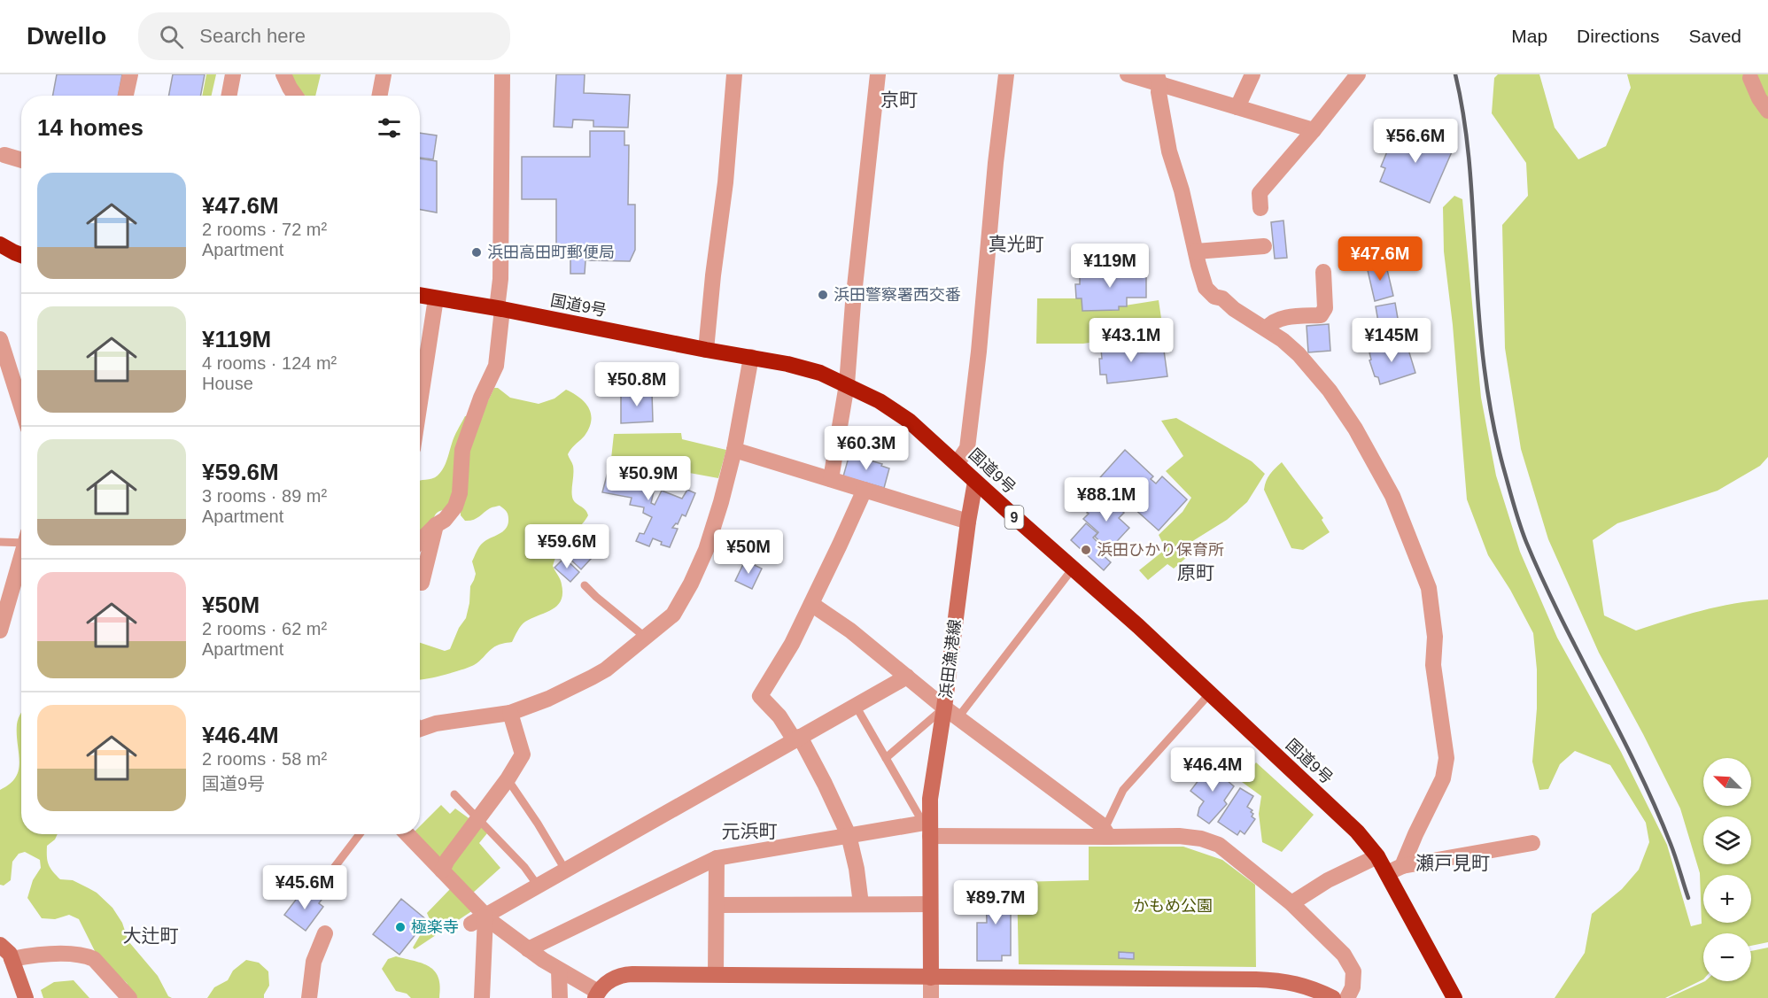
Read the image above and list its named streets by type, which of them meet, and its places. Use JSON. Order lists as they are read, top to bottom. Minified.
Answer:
{"streets":{"highway":["国道9号","9"],"street":["浜田漁港線"]},"crossings":[["国道9号","浜田漁港線"]],"districts":["京町","真光町","原町","元浜町","瀬戸見町","大辻町"],"parks":["かもめ公園"],"places":["浜田高田町郵便局","浜田警察署西交番","浜田ひかり保育所","極楽寺"],"north":"top left","page":{"header":"Dwello","search":"Search here","nav":["Map","Directions","Saved"],"heading":"14 homes","price":["¥56.6M","¥47.6M","¥119M","¥43.1M","¥145M","¥50.8M","¥60.3M","¥50.9M","¥88.1M","¥59.6M","¥50M","¥46.4M","¥45.6M","¥89.7M"],"list":[{"name":"¥47.6M","note":"2 rooms · 72 m² · Apartment"},{"name":"¥119M","note":"4 rooms · 124 m² · House"},{"name":"¥59.6M","note":"3 rooms · 89 m² · Apartment"},{"name":"¥50M","note":"2 rooms · 62 m² · Apartment"},{"name":"¥46.4M","note":"2 rooms · 58 m² · 国道9号"}],"map_buttons":["+","−"]}}
